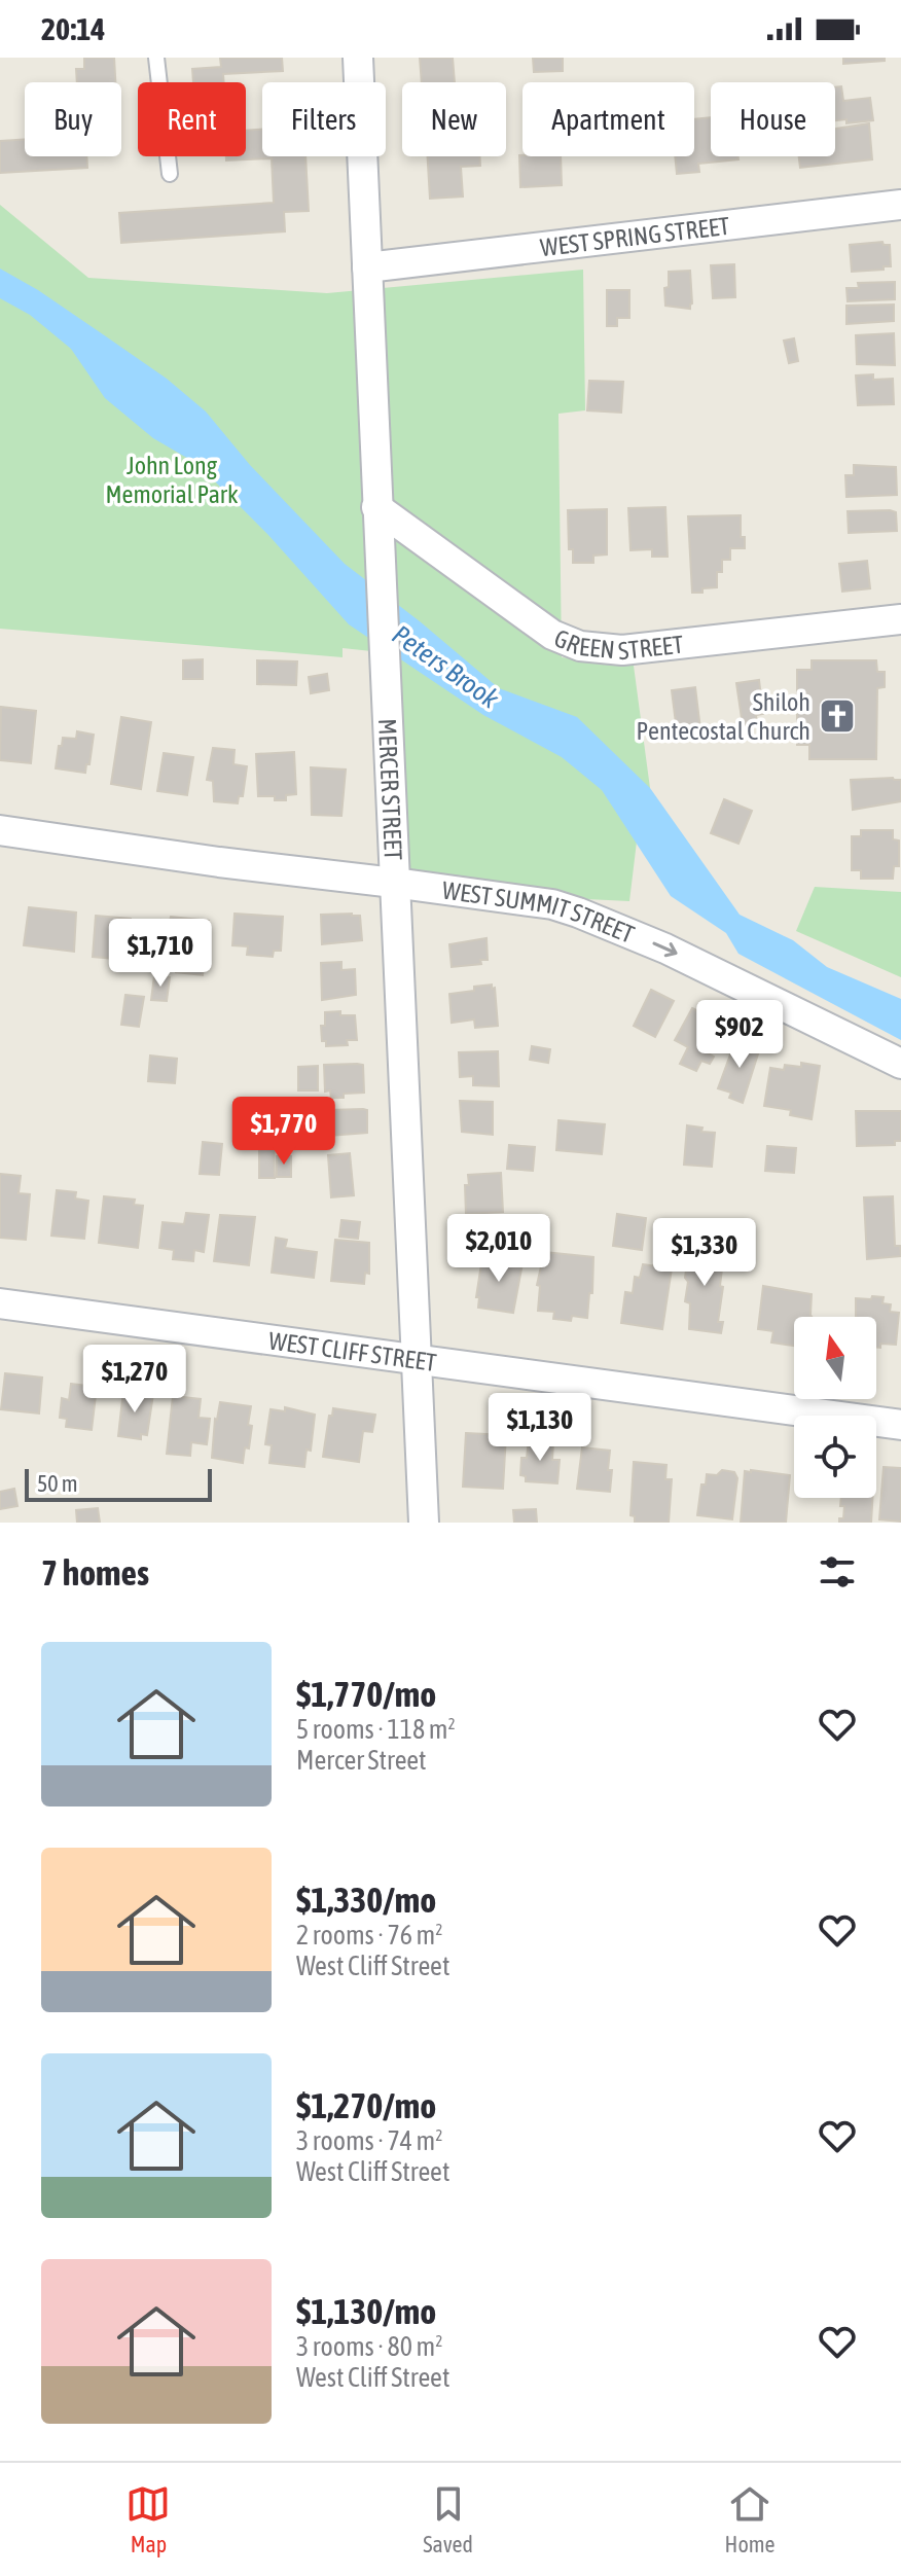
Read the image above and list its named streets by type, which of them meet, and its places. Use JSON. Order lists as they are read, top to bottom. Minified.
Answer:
{"streets":{"street":["WEST SPRING STREET","GREEN STREET","MERCER STREET","WEST SUMMIT STREET","WEST CLIFF STREET"]},"crossings":[["WEST SPRING STREET","MERCER STREET"],["GREEN STREET","MERCER STREET"],["MERCER STREET","WEST SUMMIT STREET"],["MERCER STREET","WEST CLIFF STREET"]],"one_way":["WEST SUMMIT STREET"],"water":["Peters Brook"],"parks":["John Long Memorial Park"],"places":{"church":["Shiloh Pentecostal Church"]},"scale_bar":"50 m","north":"top","page":{"status":"20:14","chip":["Buy","Rent","Filters","New","Apartment","House"],"price":["$1,710","$902","$1,770","$2,010","$1,330","$1,270","$1,130"],"scale":"50 m","heading":"7 homes","list":[{"name":"$1,770/mo","note":"5 rooms · 118 m² · Mercer Street"},{"name":"$1,330/mo","note":"2 rooms · 76 m² · West Cliff Street"},{"name":"$1,270/mo","note":"3 rooms · 74 m² · West Cliff Street"},{"name":"$1,130/mo","note":"3 rooms · 80 m² · West Cliff Street"}],"tabs":["Map","Saved","Home"]}}
